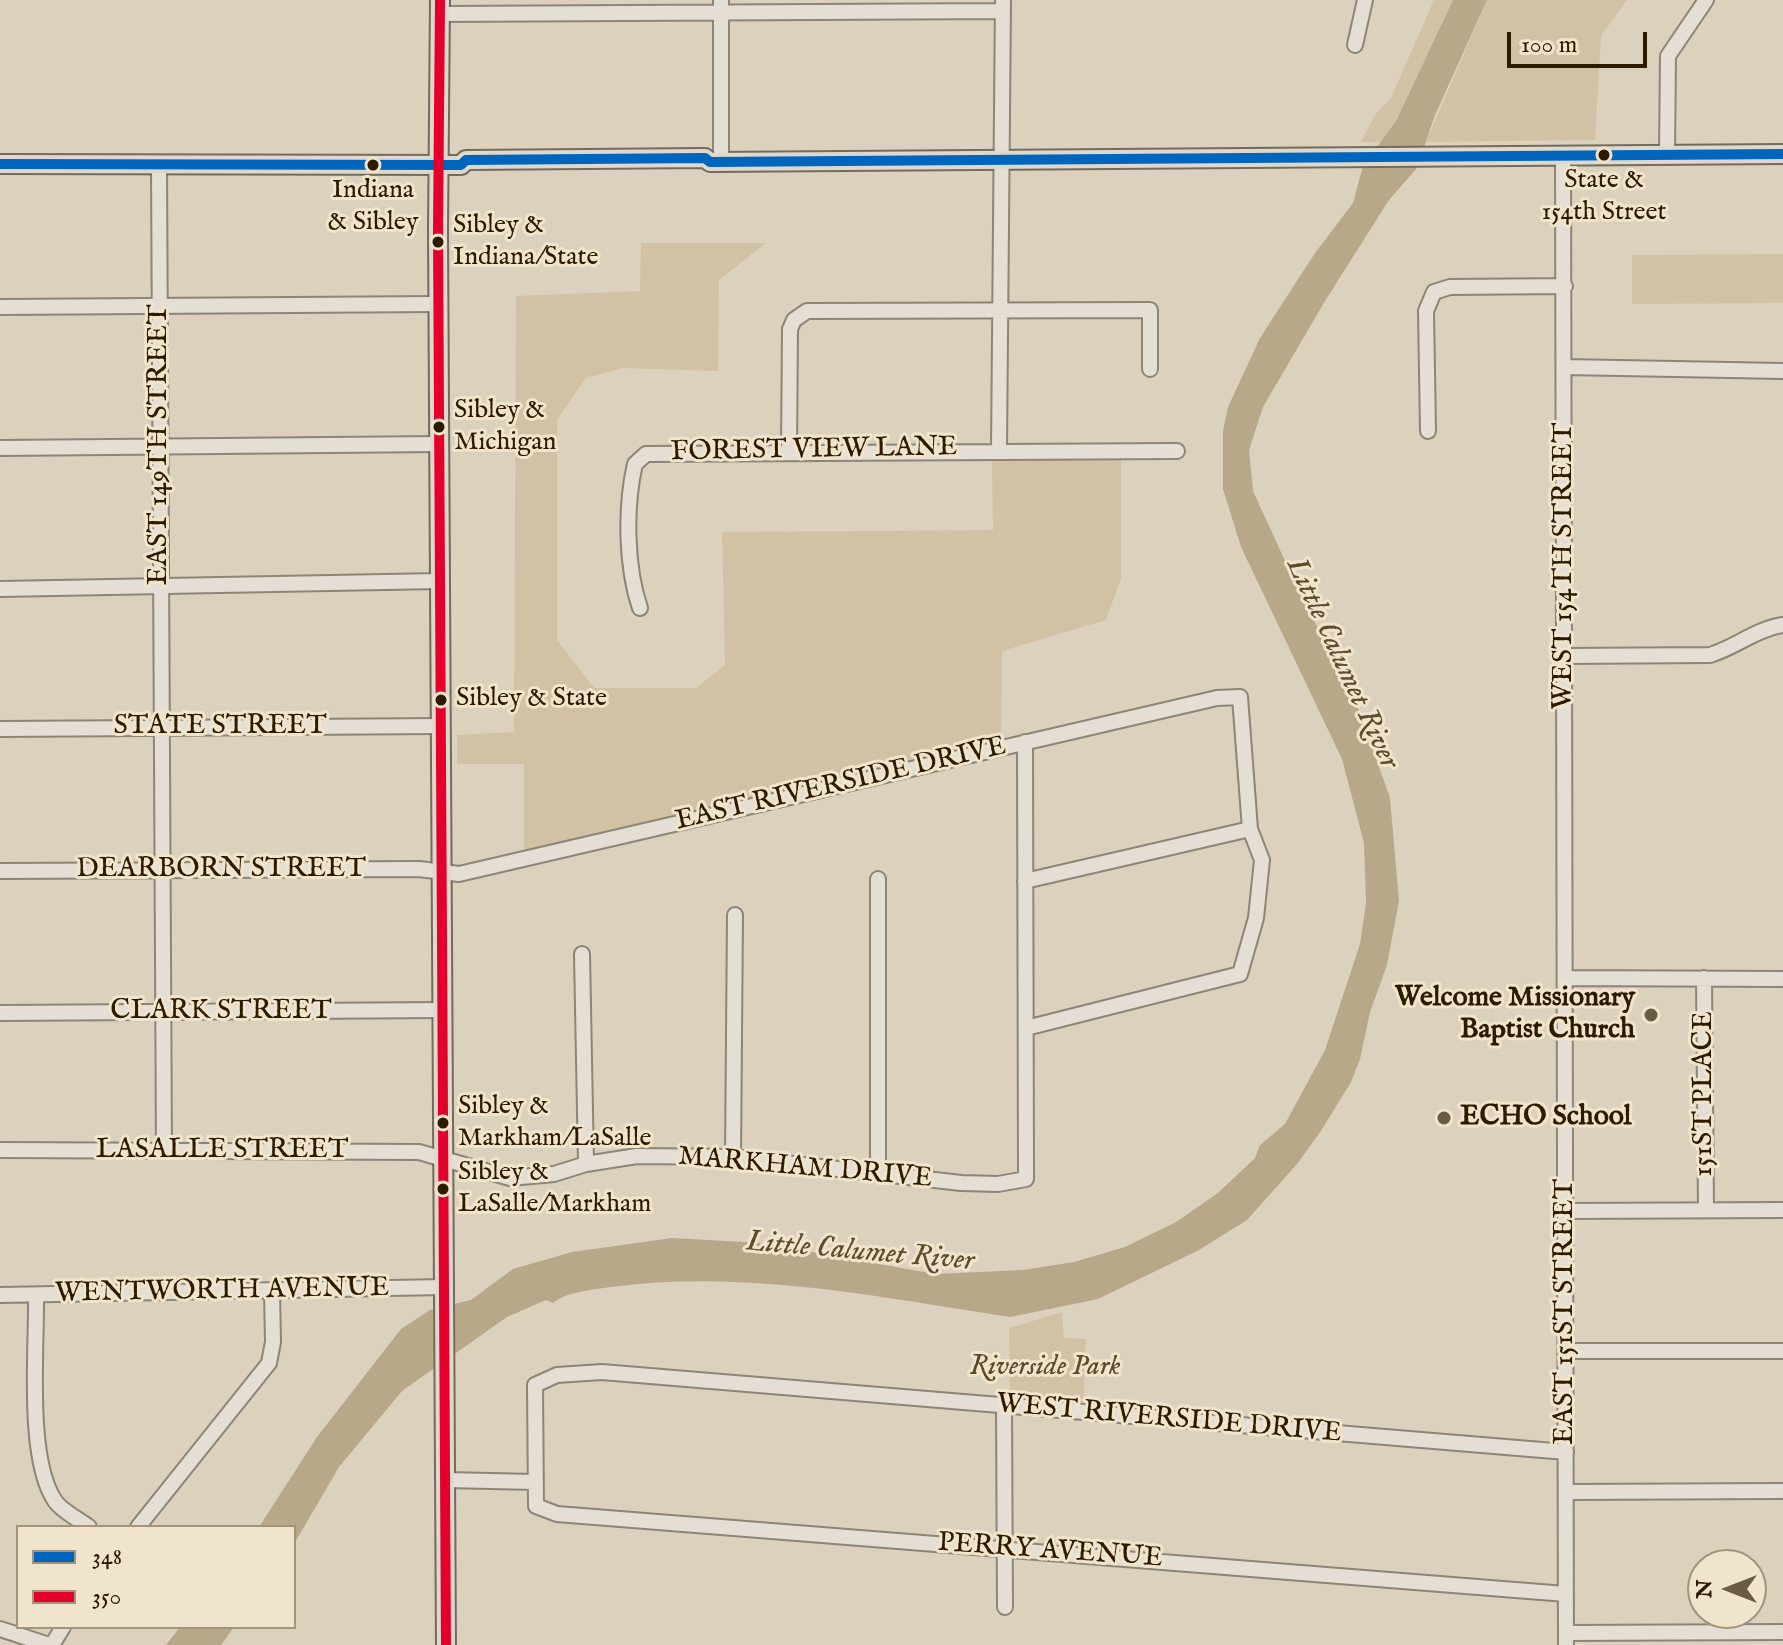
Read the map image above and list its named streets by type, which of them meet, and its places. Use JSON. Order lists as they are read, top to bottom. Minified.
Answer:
{"streets":{"street":["EAST 149TH STREET","FOREST VIEW LANE","WEST 154TH STREET","STATE STREET","EAST RIVERSIDE DRIVE","DEARBORN STREET","CLARK STREET","151ST PLACE","LASALLE STREET","MARKHAM DRIVE","WENTWORTH AVENUE","EAST 151ST STREET","WEST RIVERSIDE DRIVE","PERRY AVENUE"]},"crossings":[["EAST 149TH STREET","STATE STREET"],["EAST 149TH STREET","DEARBORN STREET"],["EAST 149TH STREET","CLARK STREET"],["EAST 149TH STREET","LASALLE STREET"],["WEST 154TH STREET","EAST 151ST STREET"],["EAST RIVERSIDE DRIVE","DEARBORN STREET"],["LASALLE STREET","MARKHAM DRIVE"],["EAST 151ST STREET","WEST RIVERSIDE DRIVE"],["EAST 151ST STREET","PERRY AVENUE"],["WEST RIVERSIDE DRIVE","PERRY AVENUE"]],"water":["Little Calumet River"],"parks":["Riverside Park"],"places":["State & 154th Street","Indiana & Sibley","Sibley & Indiana/State","Sibley & Michigan","Sibley & State","Welcome Missionary Baptist Church","ECHO School","Sibley & Markham/LaSalle","Sibley & LaSalle/Markham"],"lines":["transit line 350","transit line 348"],"legend":["348","350"],"scale_bar":"100 m","north":"left"}
